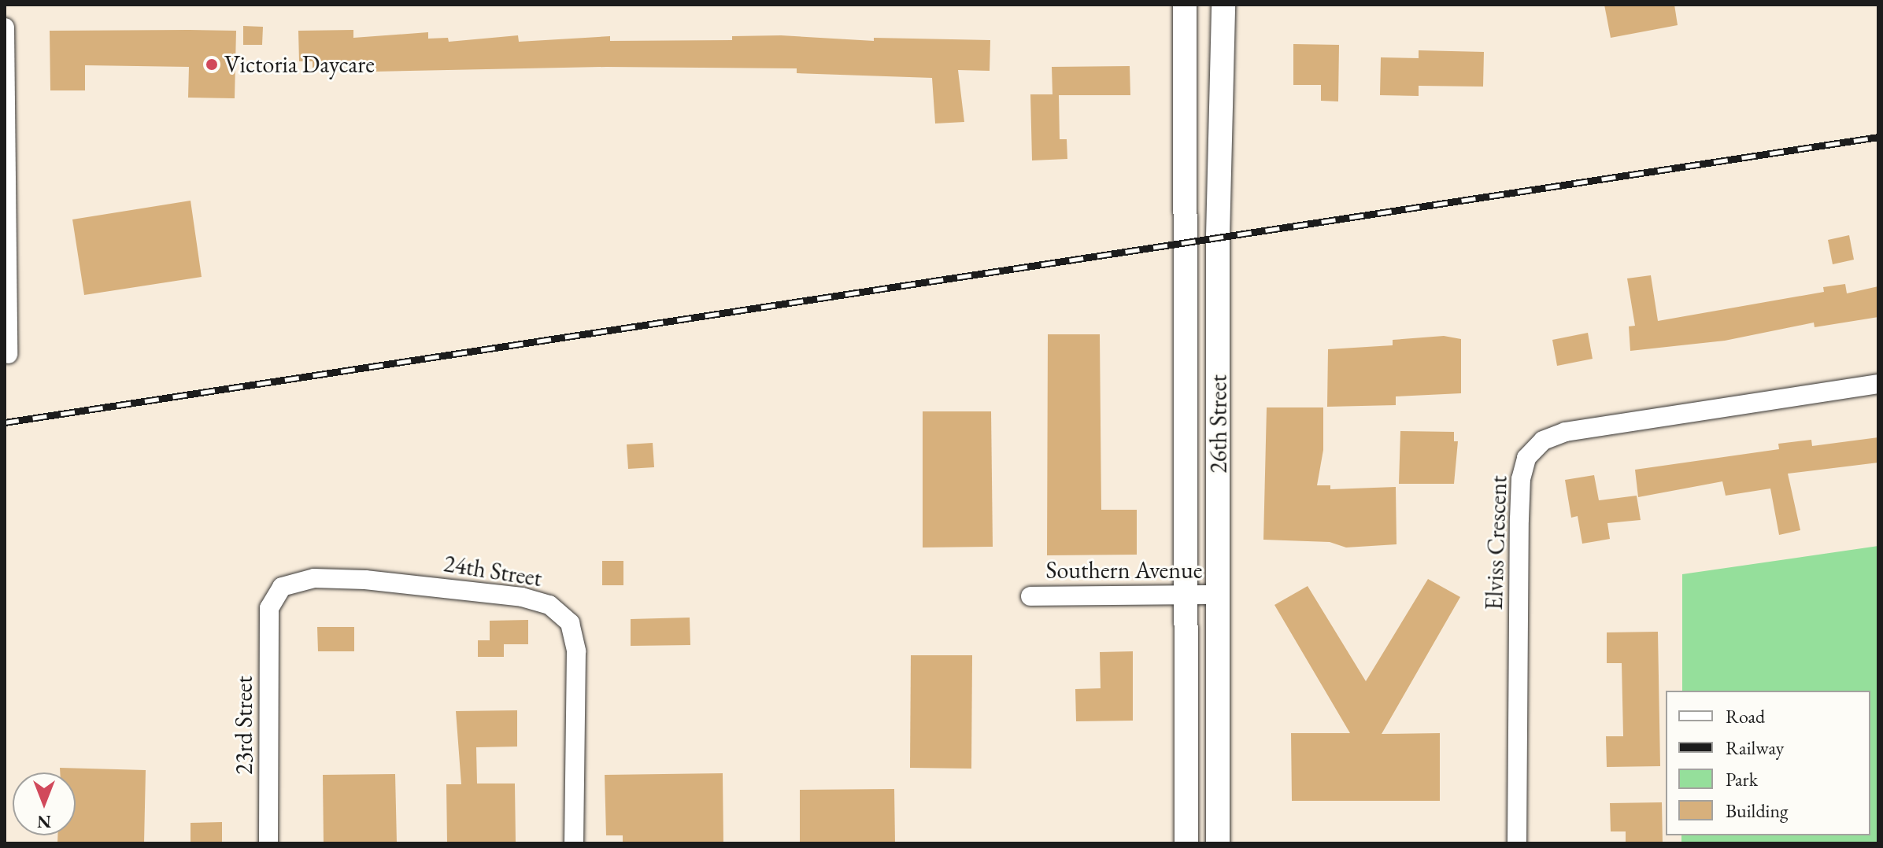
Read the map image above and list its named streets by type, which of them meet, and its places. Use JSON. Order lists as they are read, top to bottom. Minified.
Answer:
{"streets":{"street":["26th Street","Elviss Crescent","Southern Avenue","24th Street","23rd Street"]},"crossings":[["26th Street","Southern Avenue"],["24th Street","23rd Street"]],"places":["Victoria Daycare"],"legend":["Road","Railway","Park","Building"],"north":"bottom"}
